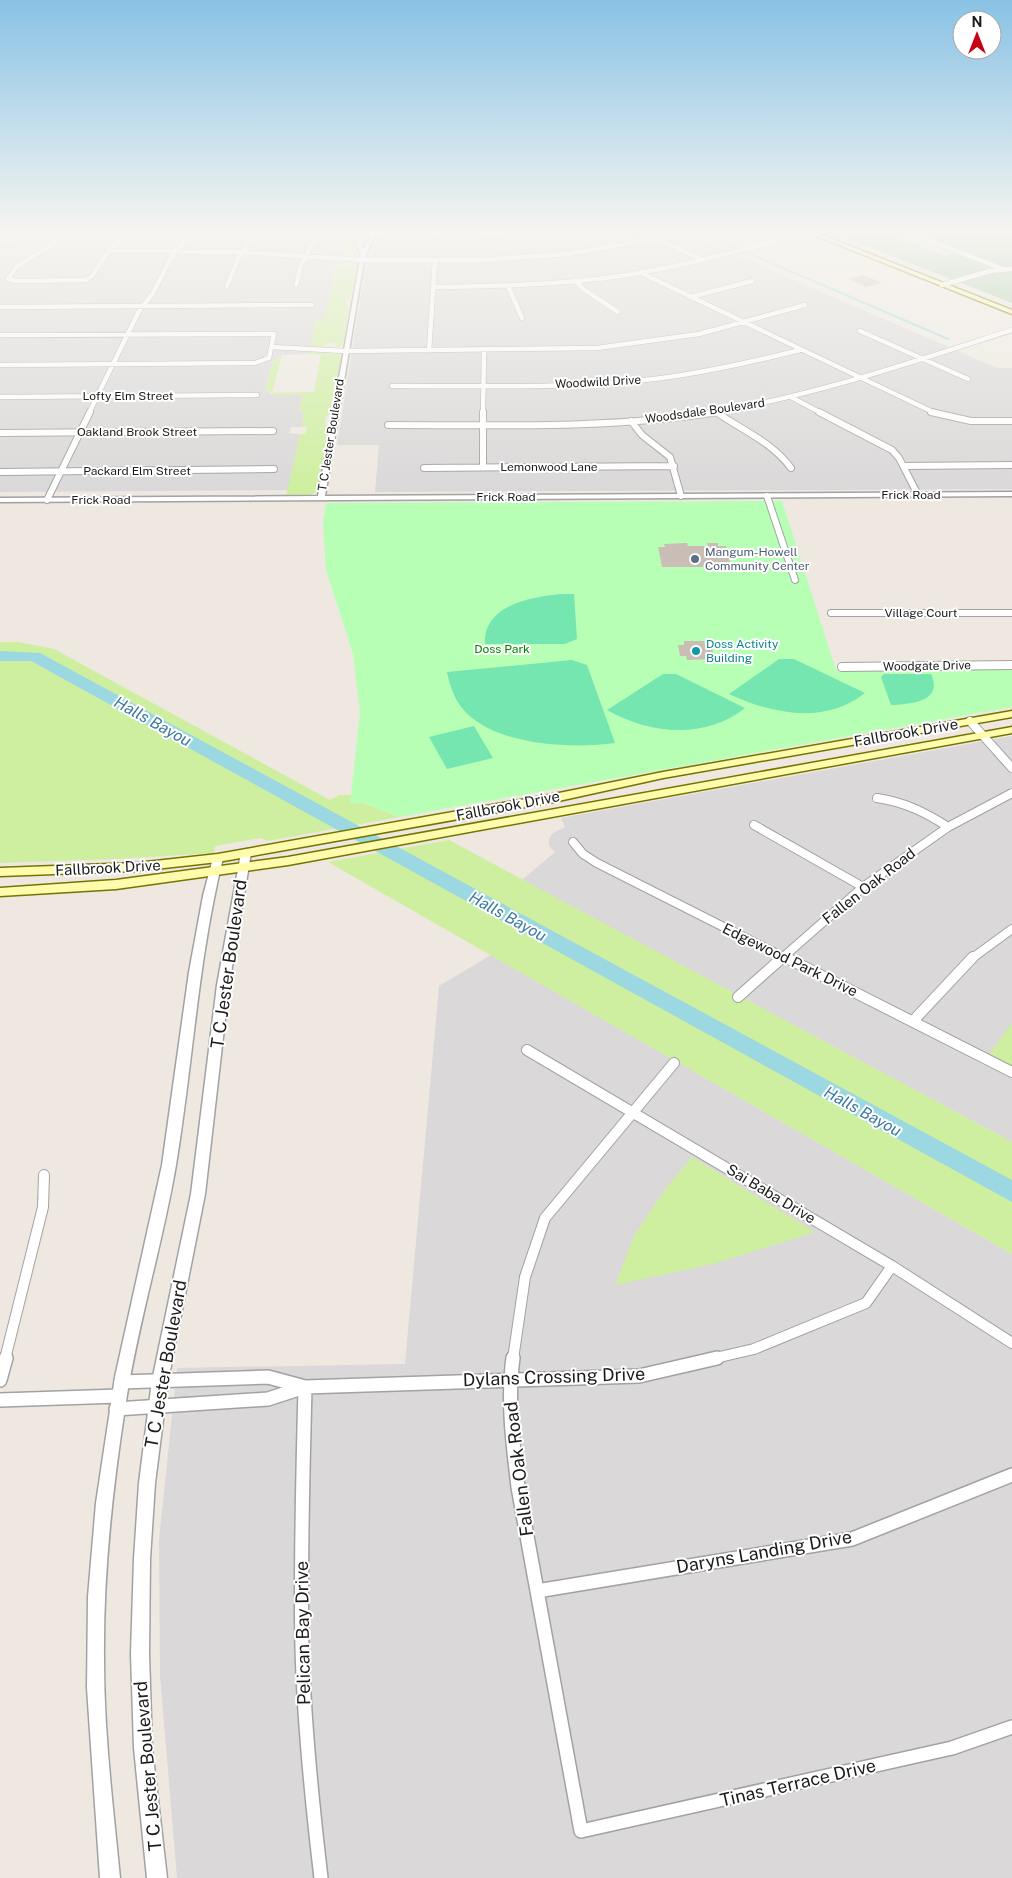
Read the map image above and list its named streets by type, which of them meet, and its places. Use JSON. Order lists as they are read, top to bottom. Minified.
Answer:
{"streets":{"main road":["Fallbrook Drive"],"street":["Woodwild Drive","Lofty Elm Street","Woodsdale Boulevard","Oakland Brook Street","T C Jester Boulevard","Lemonwood Lane","Packard Elm Street","Frick Road","Village Court","Woodgate Drive","Fallen Oak Road","Edgewood Park Drive","Sai Baba Drive","Dylans Crossing Drive","Daryns Landing Drive","Pelican Bay Drive","Tinas Terrace Drive"]},"crossings":[["T C Jester Boulevard","Frick Road"],["T C Jester Boulevard","Fallbrook Drive"],["T C Jester Boulevard","Dylans Crossing Drive"],["Fallen Oak Road","Edgewood Park Drive"],["Fallen Oak Road","Sai Baba Drive"],["Fallen Oak Road","Dylans Crossing Drive"],["Fallen Oak Road","Daryns Landing Drive"],["Fallen Oak Road","Tinas Terrace Drive"],["Sai Baba Drive","Dylans Crossing Drive"],["Dylans Crossing Drive","Pelican Bay Drive"]],"water":["Halls Bayou"],"parks":["Doss Park"],"places":["Mangum-Howell Community Center","Doss Activity Building"],"north":"top"}
